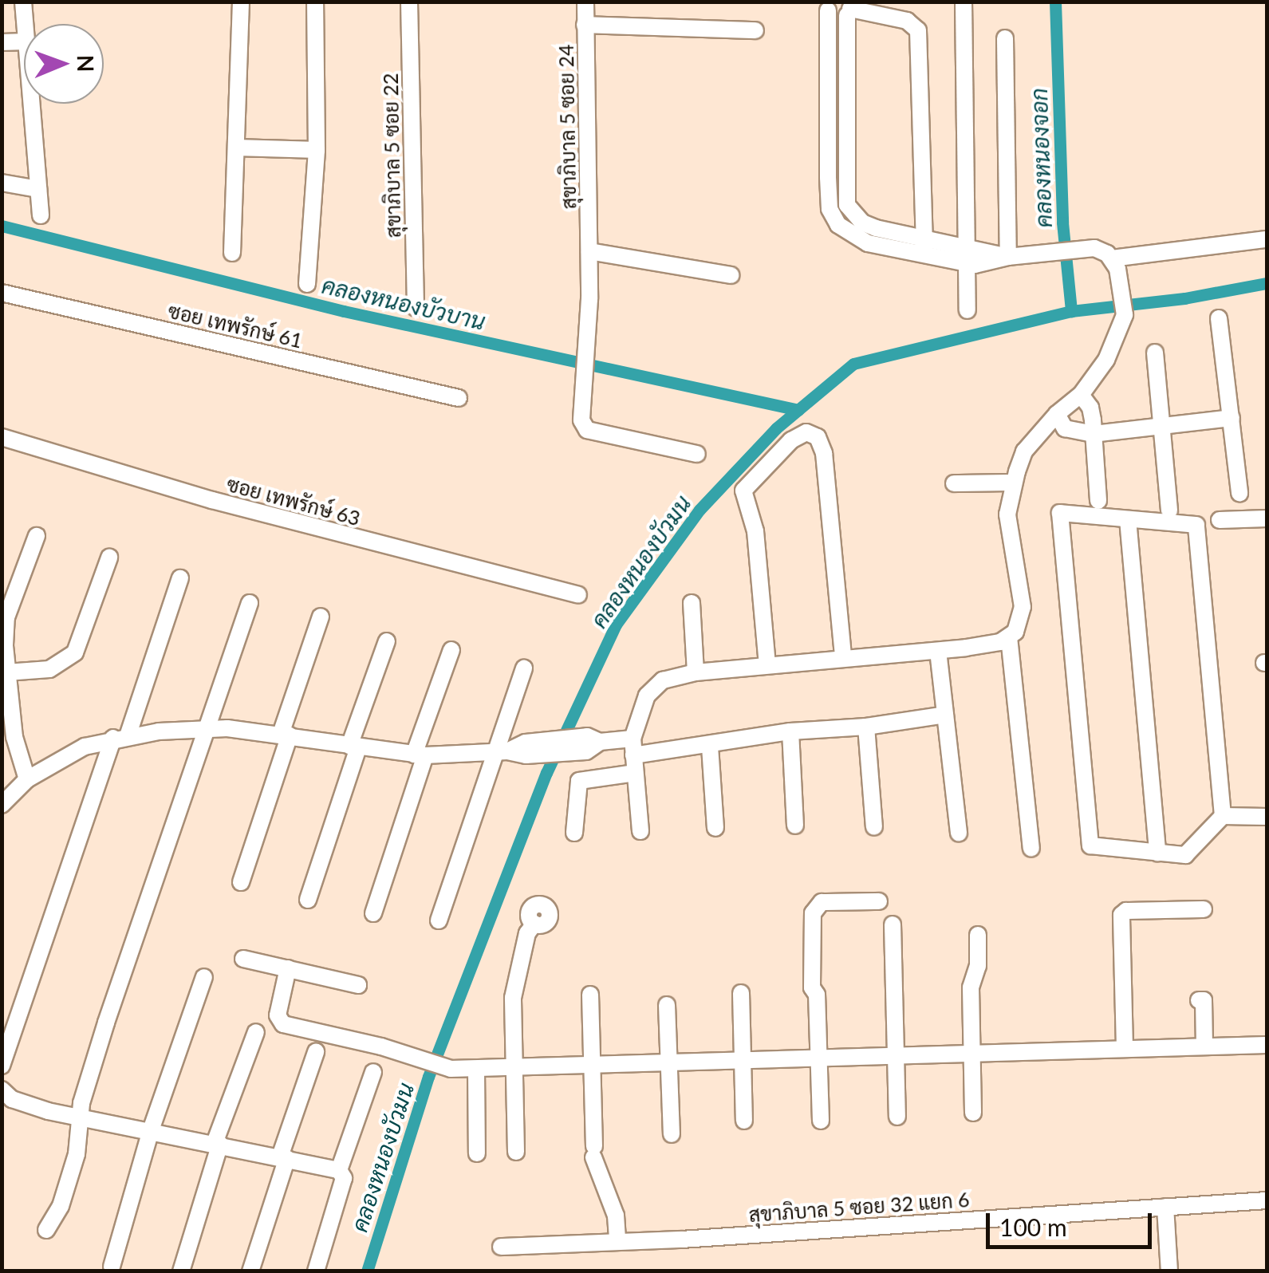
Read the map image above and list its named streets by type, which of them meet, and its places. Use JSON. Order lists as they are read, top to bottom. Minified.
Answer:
{"streets":{"street":["สุขาภิบาล 5 ซอย 24","สุขาภิบาล 5 ซอย 22","ซอย เทพรักษ์ 61","ซอย เทพรักษ์ 63","สุขาภิบาล 5 ซอย 32 แยก 6"]},"water":["คลองหนองจอก","คลองหนองบัวบาน","คลองหนองบัวมน"],"scale_bar":"100 m","north":"right"}
